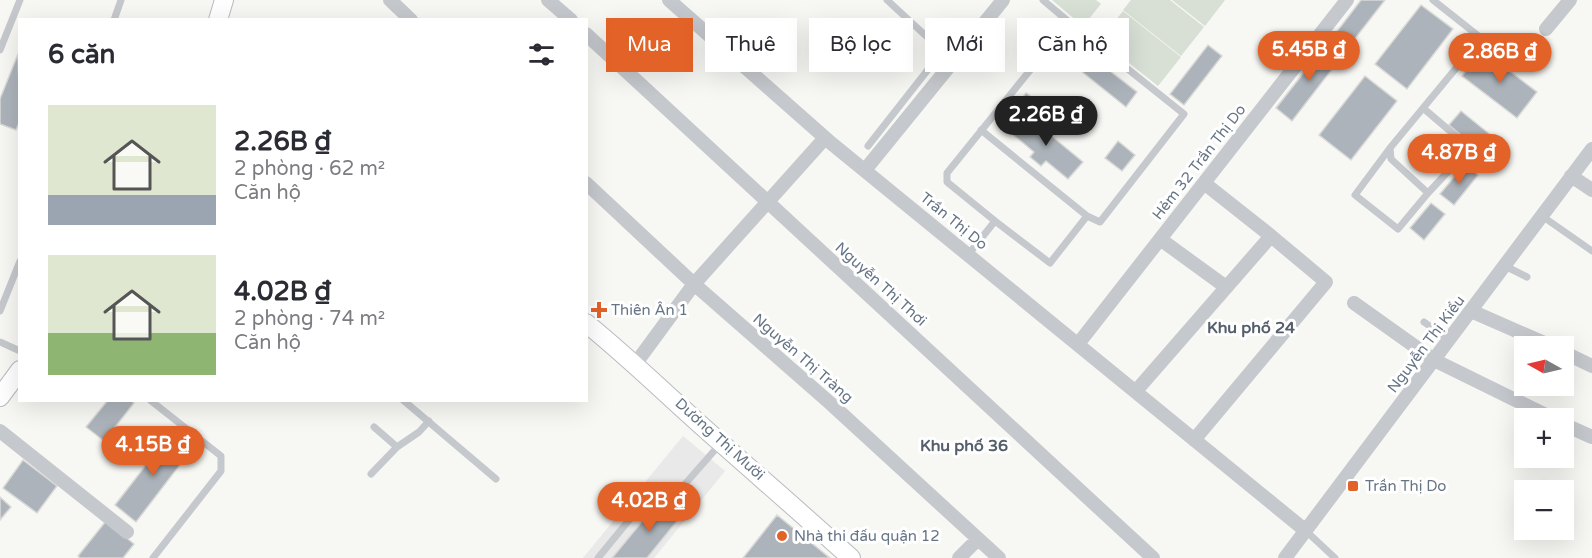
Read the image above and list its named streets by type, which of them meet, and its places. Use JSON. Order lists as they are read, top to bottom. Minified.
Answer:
{"streets":{"street":["Hẻm 32 Trần Thị Do","Trần Thị Do","Nguyễn Thị Thơi","Nguyễn Thị Kiểu","Nguyễn Thị Tràng","Dương Thị Mười"]},"crossings":[["Hẻm 32 Trần Thị Do","Trần Thị Do"],["Trần Thị Do","Nguyễn Thị Kiểu"]],"districts":["Khu phố 24","Khu phố 36"],"places":{"health":["Thiên Ân 1"],"transit":["Trần Thị Do"],"other":["Nhà thi đấu quận 12"]},"north":"left","page":{"chip":["Mua","Thuê","Bộ lọc","Mới","Căn hộ"],"heading":"6 căn","price":["5.45B ₫","2.86B ₫","2.26B ₫","4.87B ₫","4.15B ₫","4.02B ₫"],"list":[{"name":"2.26B ₫","note":"2 phòng · 62 m² · Căn hộ"},{"name":"4.02B ₫","note":"2 phòng · 74 m² · Căn hộ"}],"map_buttons":["+","−"]}}
